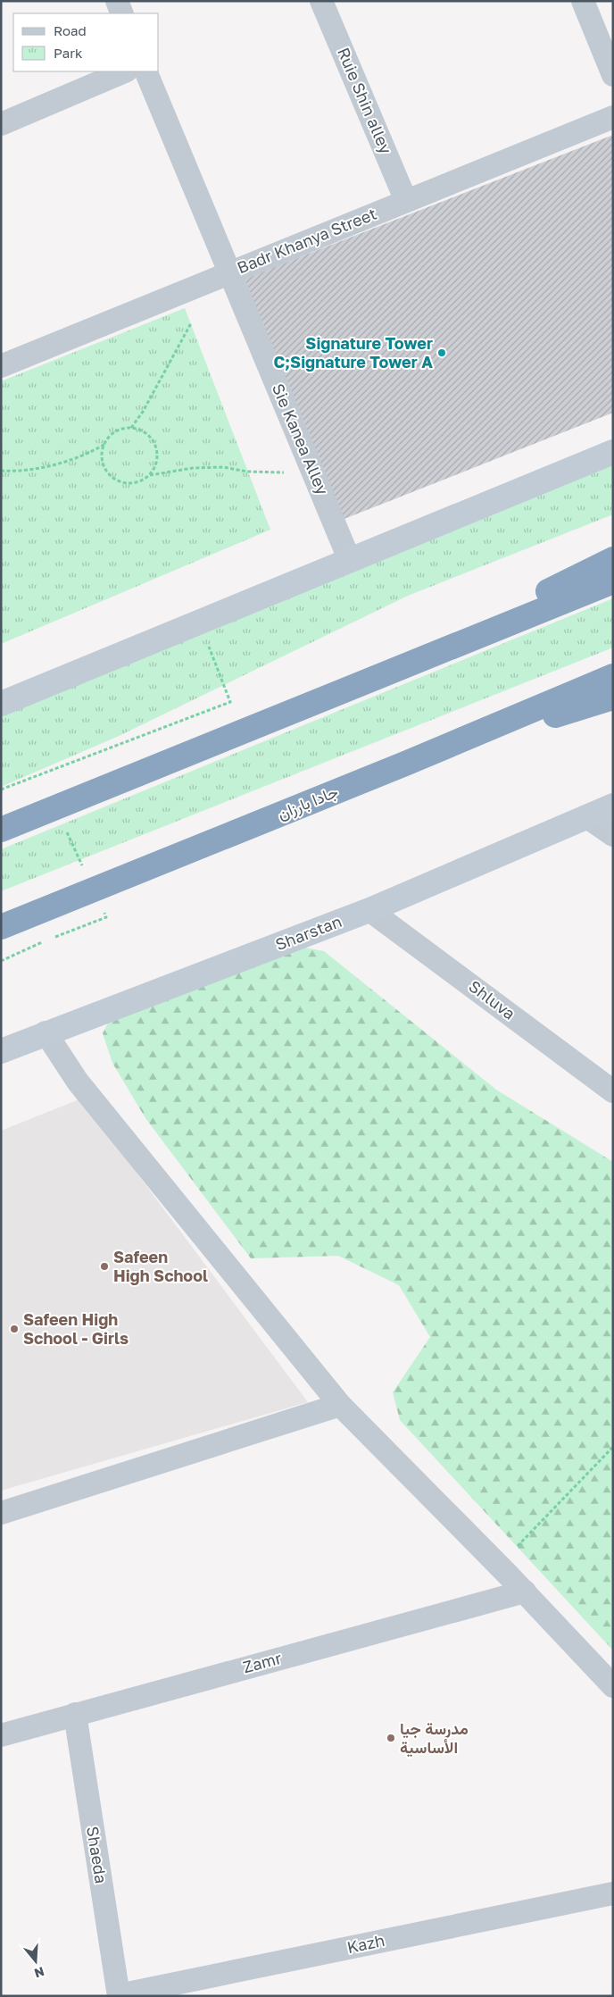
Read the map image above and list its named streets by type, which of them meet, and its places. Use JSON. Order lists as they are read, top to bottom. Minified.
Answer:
{"streets":{"highway":["جادا بارزان"],"main road":["Sharstan"],"street":["Ruie Shin alley","Badr Khanya Street","Sie Kanea Alley","Shluva","Zamr","Shaeda","Kazh"]},"crossings":[["Ruie Shin alley","Badr Khanya Street"],["Badr Khanya Street","Sie Kanea Alley"],["Sharstan","Shluva"],["Zamr","Shaeda"],["Shaeda","Kazh"]],"places":["Signature Tower C;Signature Tower A","Safeen High School","Safeen High School - Girls","مدرسة جيا الأساسية"],"legend":["Road","Park"],"north":"bottom"}
